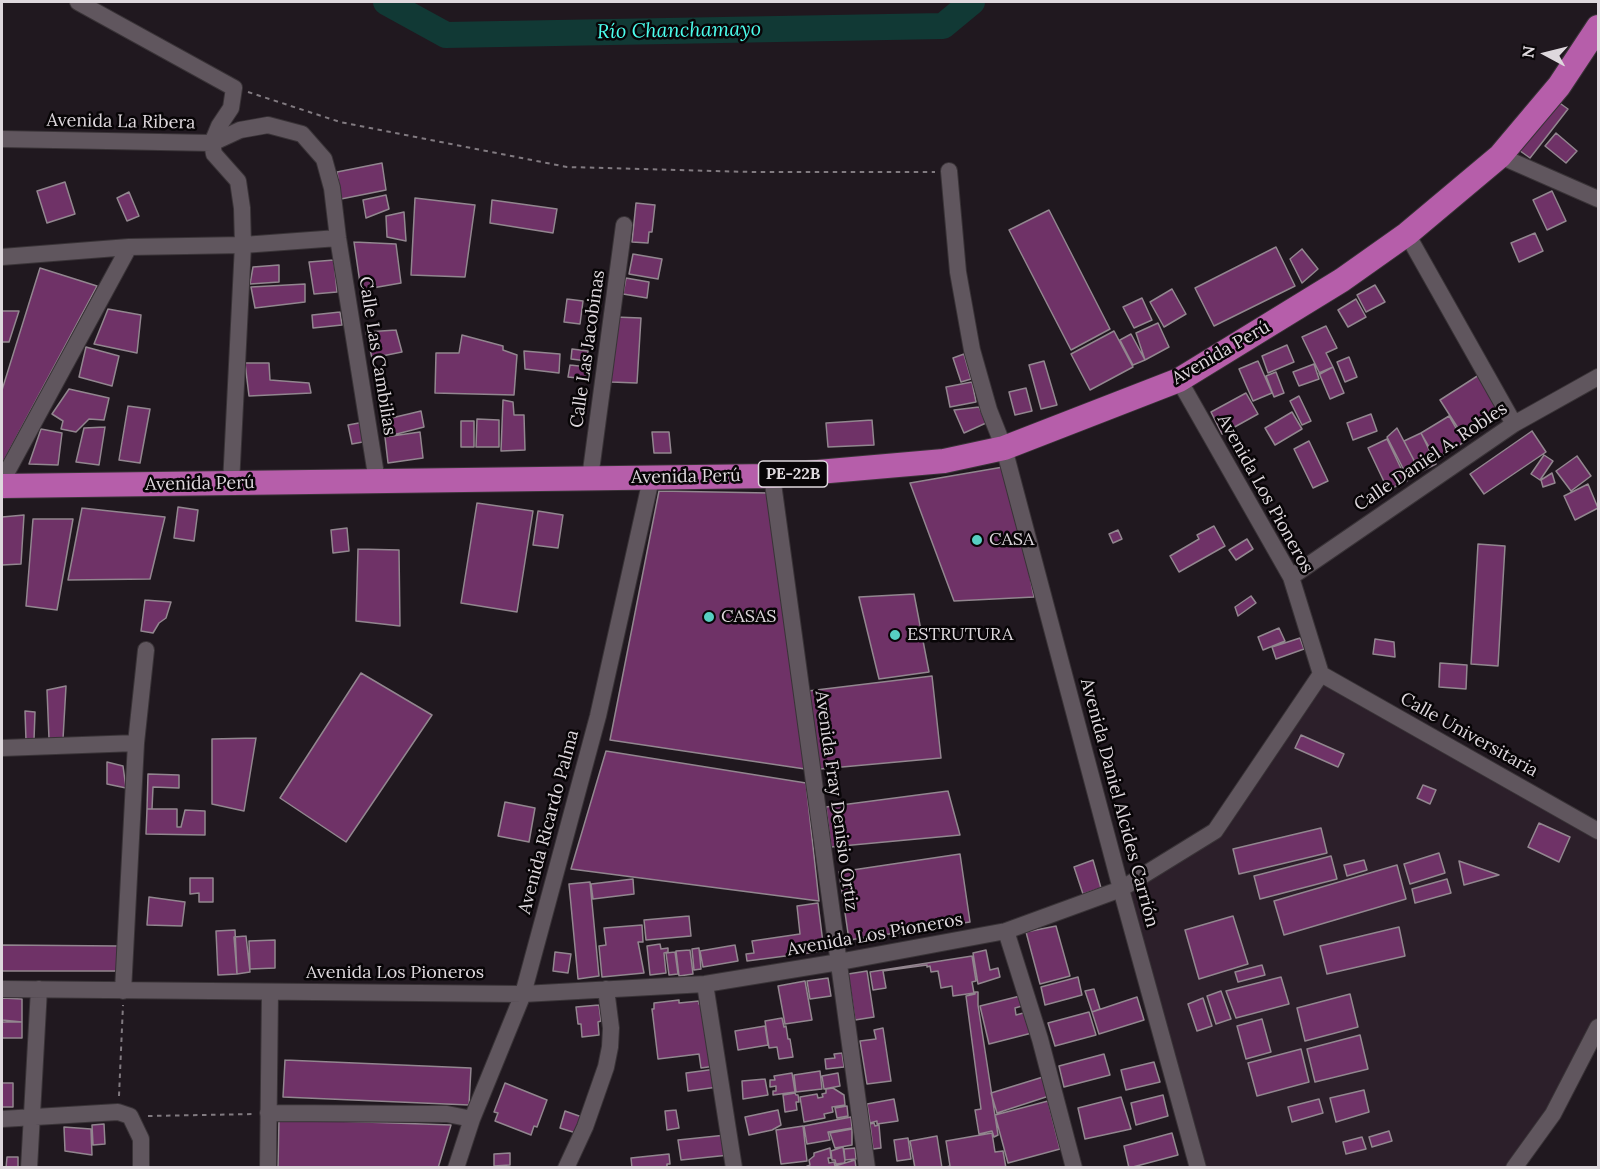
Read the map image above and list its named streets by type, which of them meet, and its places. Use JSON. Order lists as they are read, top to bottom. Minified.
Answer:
{"streets":{"highway":["Avenida Perú","PE-22B"],"street":["Avenida La Ribera","Calle Las Jacobinas","Calle Las Cambilias","Calle Daniel A. Robles","Avenida Los Pioneros","Calle Universitaria","Avenida Fray Denisio Ortiz","Avenida Daniel Alcides Carrión","Avenida Ricardo Palma"]},"crossings":[["Avenida La Ribera","Calle Las Cambilias"],["Calle Las Jacobinas","Avenida Perú"],["Avenida Perú","Calle Las Cambilias"],["Avenida Perú","PE-22B"],["Avenida Perú","Avenida Los Pioneros"],["Avenida Perú","Avenida Fray Denisio Ortiz"],["Avenida Perú","Avenida Daniel Alcides Carrión"],["Avenida Perú","Avenida Ricardo Palma"],["Calle Daniel A. Robles","Avenida Los Pioneros"],["Avenida Los Pioneros","Calle Universitaria"],["Avenida Los Pioneros","Avenida Fray Denisio Ortiz"],["Avenida Los Pioneros","Avenida Daniel Alcides Carrión"],["Avenida Los Pioneros","Avenida Ricardo Palma"]],"water":["Río Chanchamayo"],"places":["CASA","CASAS","ESTRUTURA"],"north":"left"}
